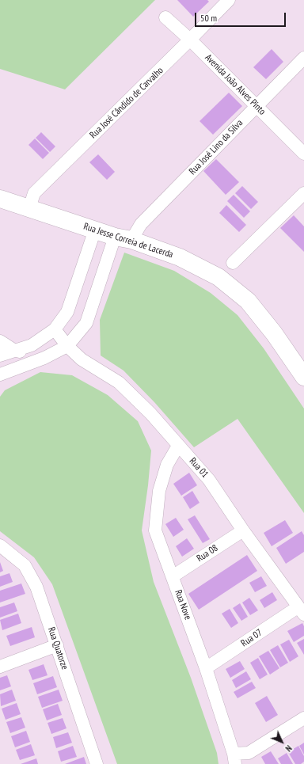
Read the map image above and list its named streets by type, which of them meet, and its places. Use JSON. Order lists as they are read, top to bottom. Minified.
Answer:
{"streets":{"main road":["Rua Jesse Correia de Lacerda"],"street":["Avenida João Alves Pinto","Rua José Cândido de Carvalho","Rua José Lino da Silva","Rua 01","Rua 08","Rua Nove","Rua 07","Rua Quatorze"]},"crossings":[["Avenida João Alves Pinto","Rua José Cândido de Carvalho"],["Avenida João Alves Pinto","Rua José Lino da Silva"],["Rua José Cândido de Carvalho","Rua Jesse Correia de Lacerda"],["Rua José Lino da Silva","Rua Jesse Correia de Lacerda"],["Rua 01","Rua 08"],["Rua 01","Rua Nove"],["Rua 01","Rua 07"],["Rua 08","Rua Nove"],["Rua Nove","Rua 07"]],"scale_bar":"50 m","north":"bottom right"}
